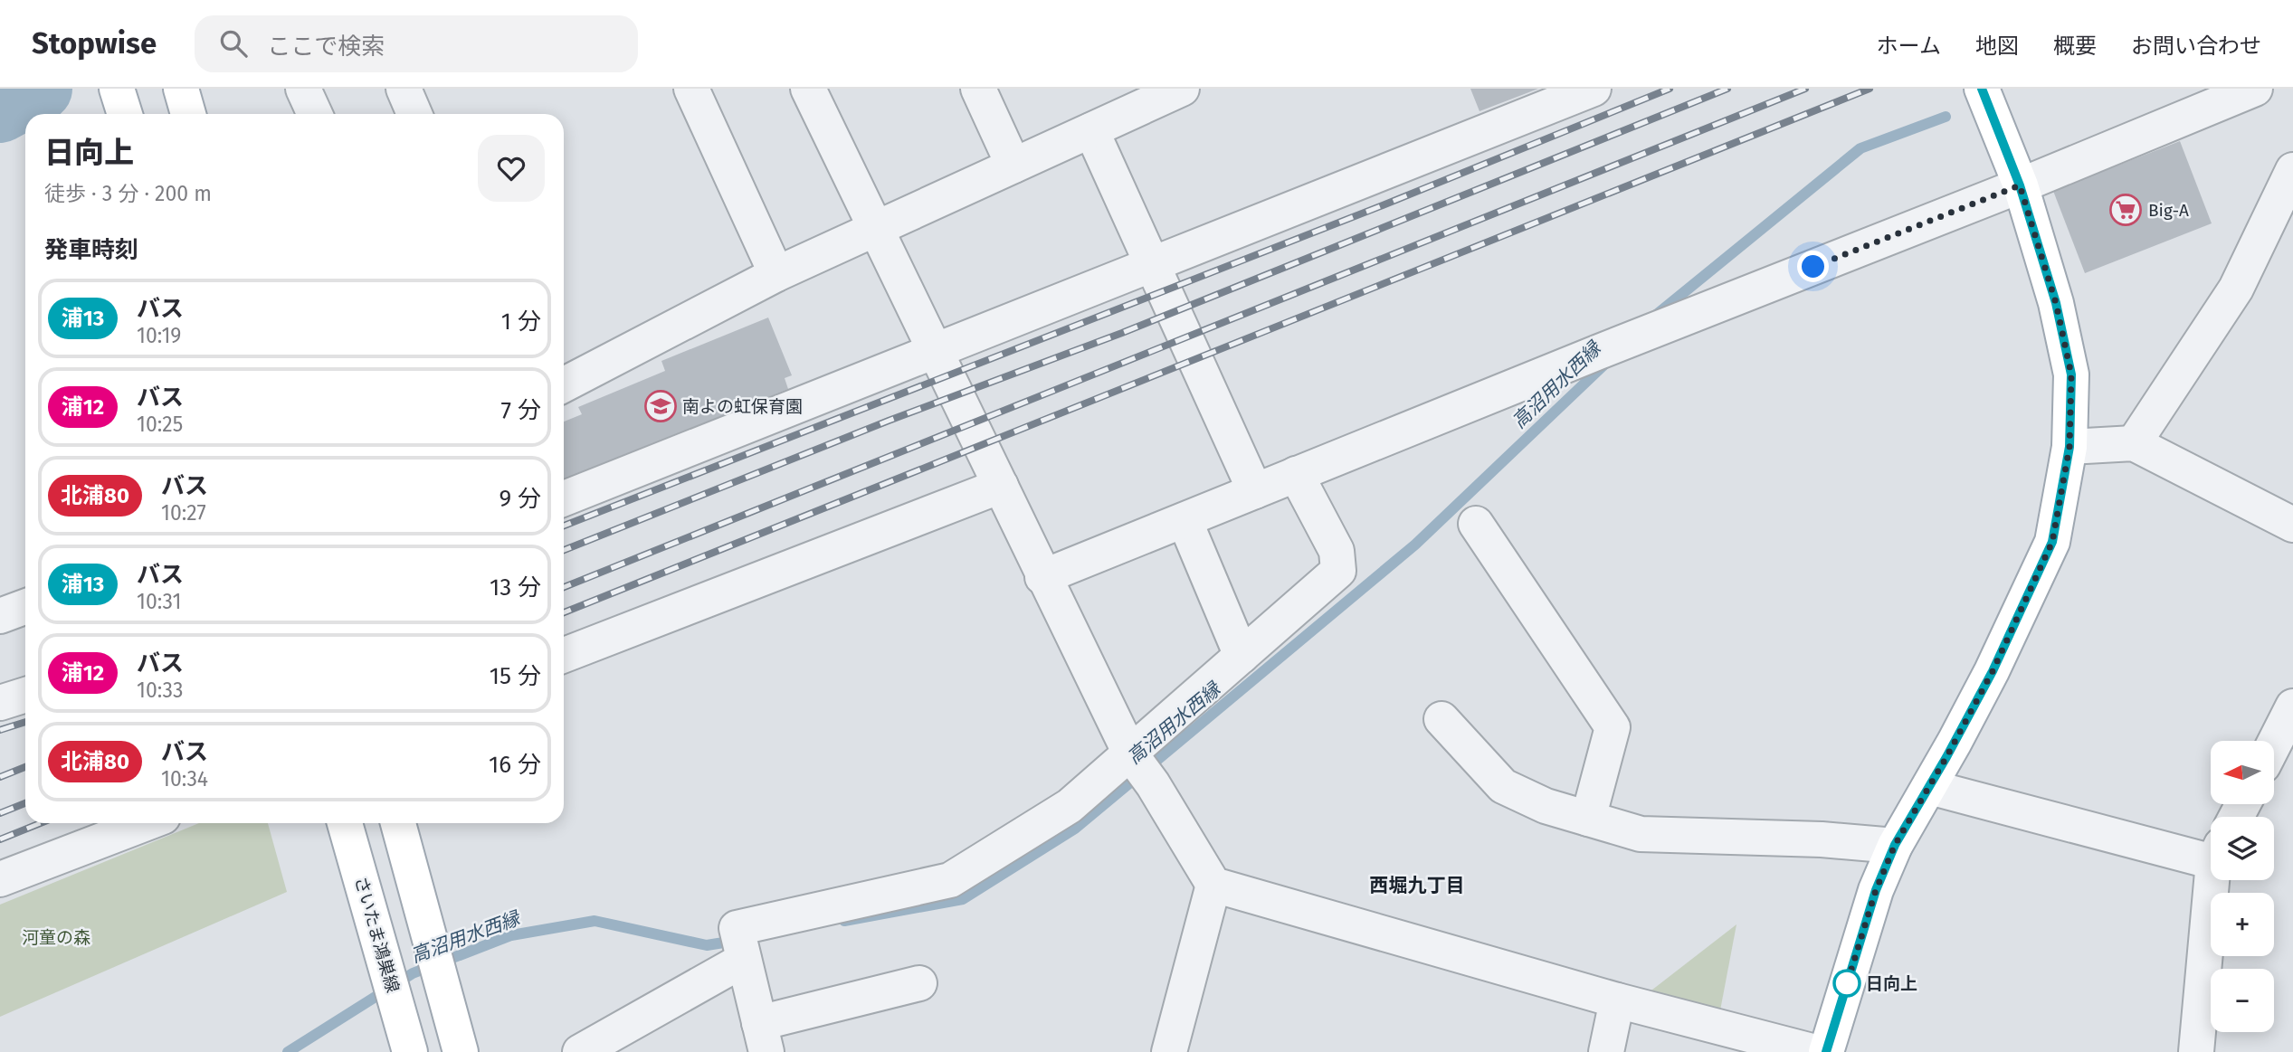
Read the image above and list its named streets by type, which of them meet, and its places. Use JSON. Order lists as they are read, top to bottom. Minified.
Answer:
{"streets":{"main road":["さいたま鴻巣線"]},"districts":["西堀九丁目"],"water":["高沼用水西縁"],"parks":["河童の森"],"places":{"supermarket":["Big-A"],"school or university":["南よの虹保育園"],"other":["日向上"]},"lines":["bus line 浦13"],"north":"left","page":{"header":"Stopwise","search":"ここで検索","nav":["ホーム","地図","概要","お問い合わせ"],"heading":[["日向上","徒歩 · 3 分 · 200 m"],"発車時刻"],"list":[{"mark":"浦13","name":"バス","note":"10:19","value":"1 分"},{"mark":"浦12","name":"バス","note":"10:25","value":"7 分"},{"mark":"北浦80","name":"バス","note":"10:27","value":"9 分"},{"mark":"浦13","name":"バス","note":"10:31","value":"13 分"},{"mark":"浦12","name":"バス","note":"10:33","value":"15 分"},{"mark":"北浦80","name":"バス","note":"10:34","value":"16 分"}],"map_buttons":["+","−"]}}
